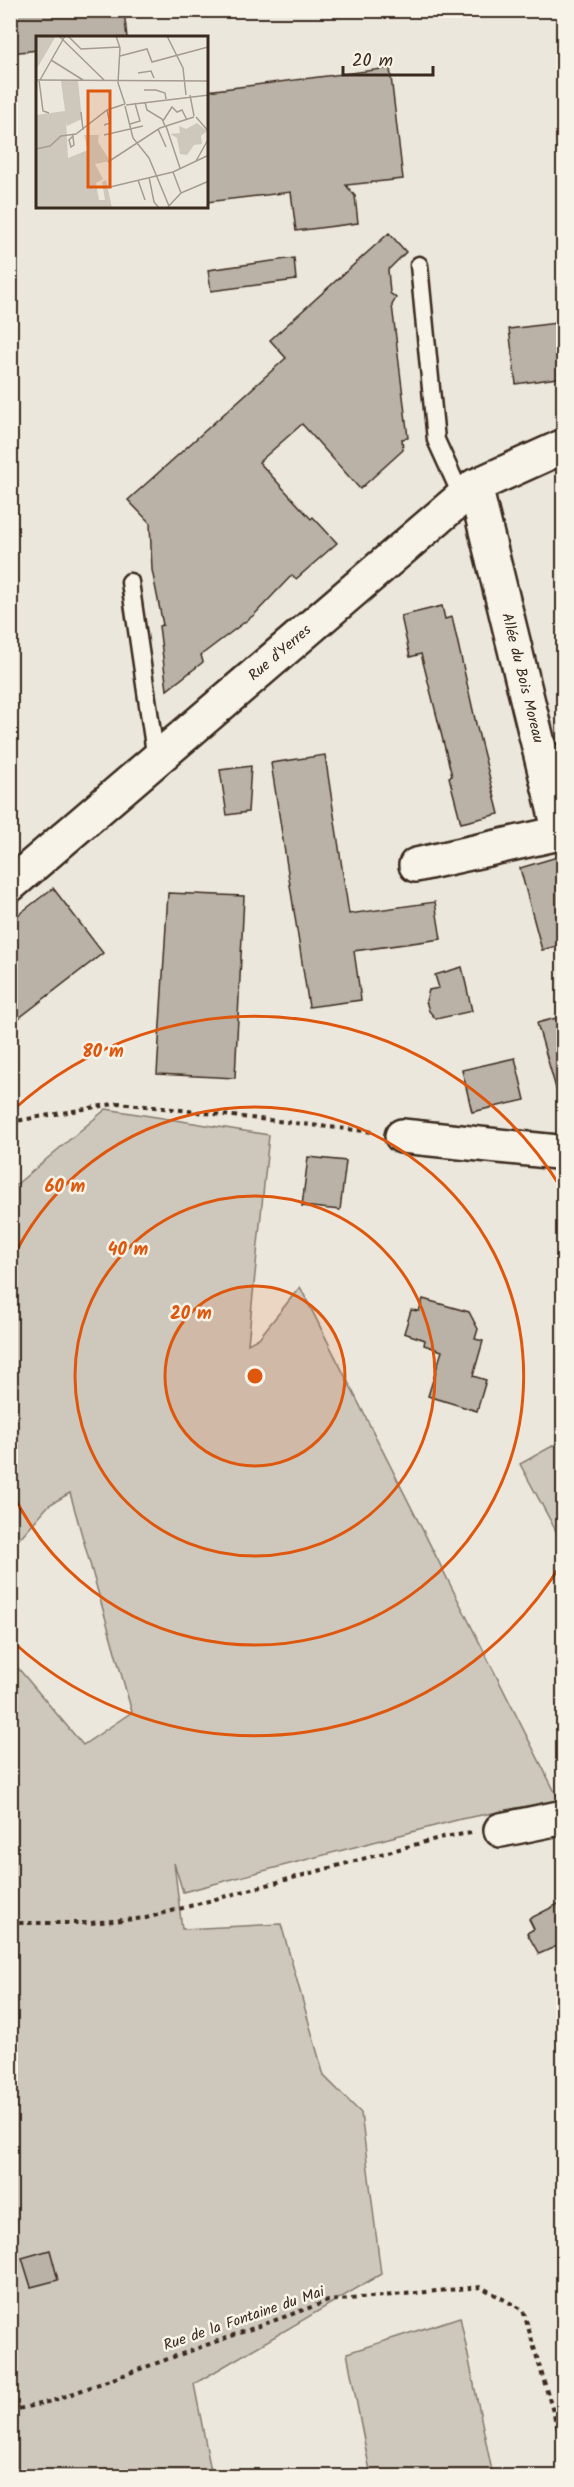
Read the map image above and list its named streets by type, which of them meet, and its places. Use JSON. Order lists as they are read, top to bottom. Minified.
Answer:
{"streets":{"street":["Rue d'Yerres","Allée du Bois Moreau"],"path":["Rue de la Fontaine du Mai"]},"crossings":[["Rue d'Yerres","Allée du Bois Moreau"]],"scale_bar":"20 m","rings":["80 m","60 m","40 m","20 m"]}
